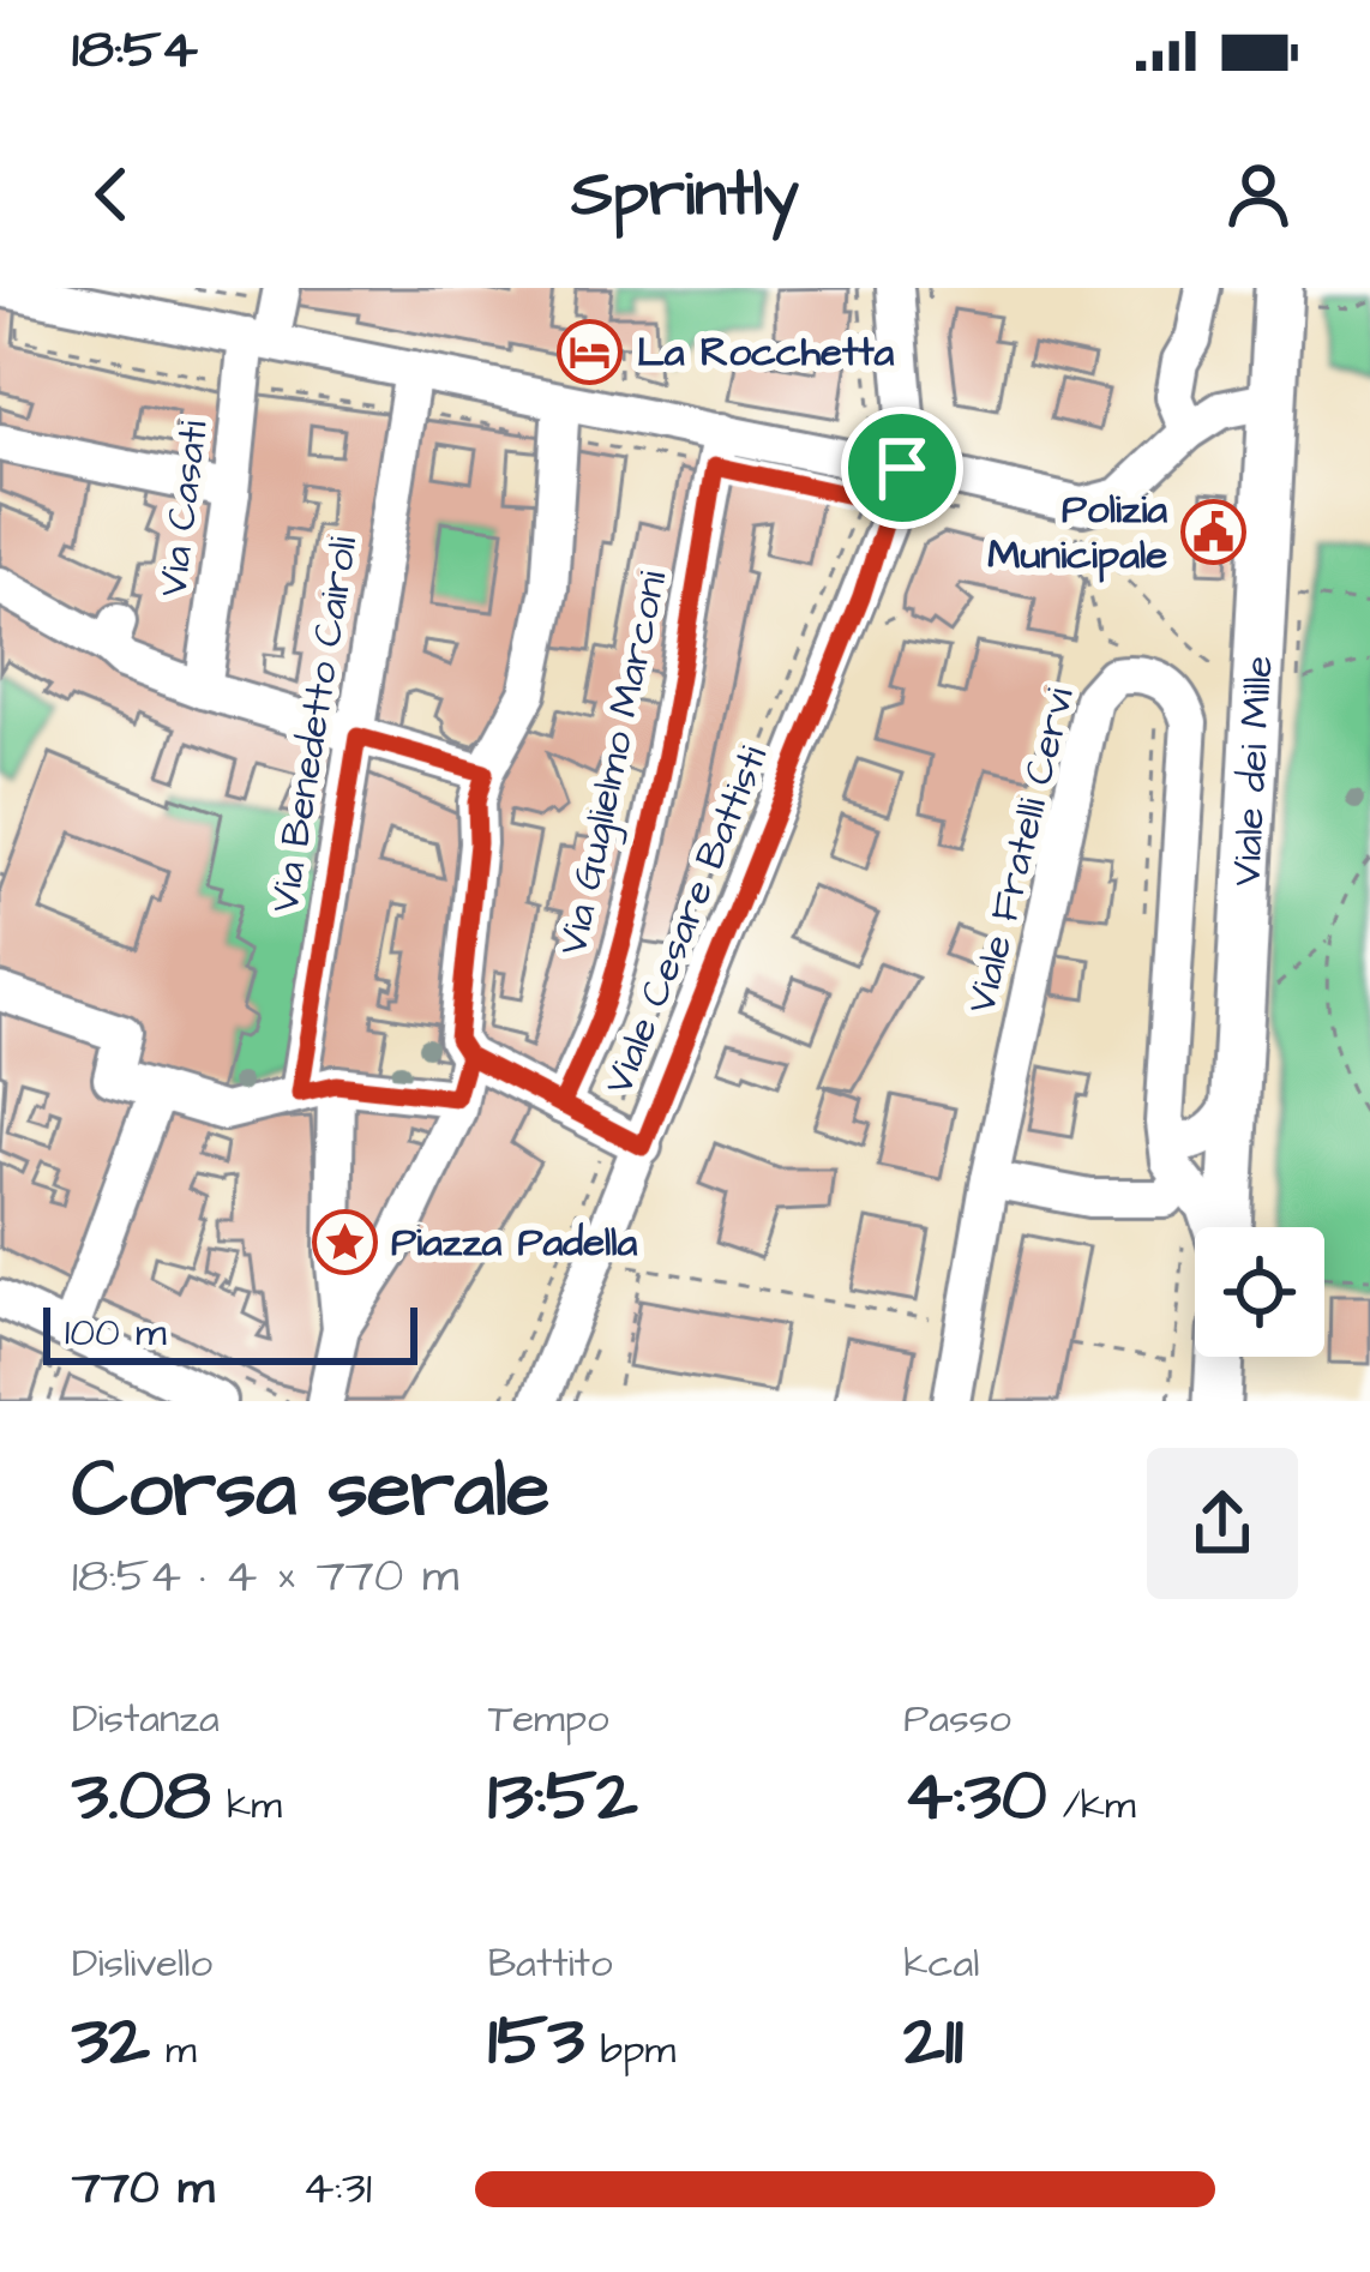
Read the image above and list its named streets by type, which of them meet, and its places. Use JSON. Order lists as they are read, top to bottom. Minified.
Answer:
{"streets":{"main road":["Viale dei Mille"],"street":["Via Casati","Via Benedetto Cairoli","Via Guglielmo Marconi","Viale Fratelli Cervi","Viale Cesare Battisti"]},"places":{"hotel":["La Rocchetta"],"public building":["Polizia Municipale"],"place":["Piazza Padella"]},"scale_bar":"100 m","page":{"status":"18:54","header":"Sprintly","scale":"100 m","heading":["Corsa serale","18:54 · 4 × 770 m"],"stats":[["Distanza","3.08 km"],["Tempo","13:52"],["Passo","4:30 /km"],["Dislivello","32 m"],["Battito","153 bpm"],["kcal","211"]],"list":[{"name":"770 m","note":"4:31"}]}}
